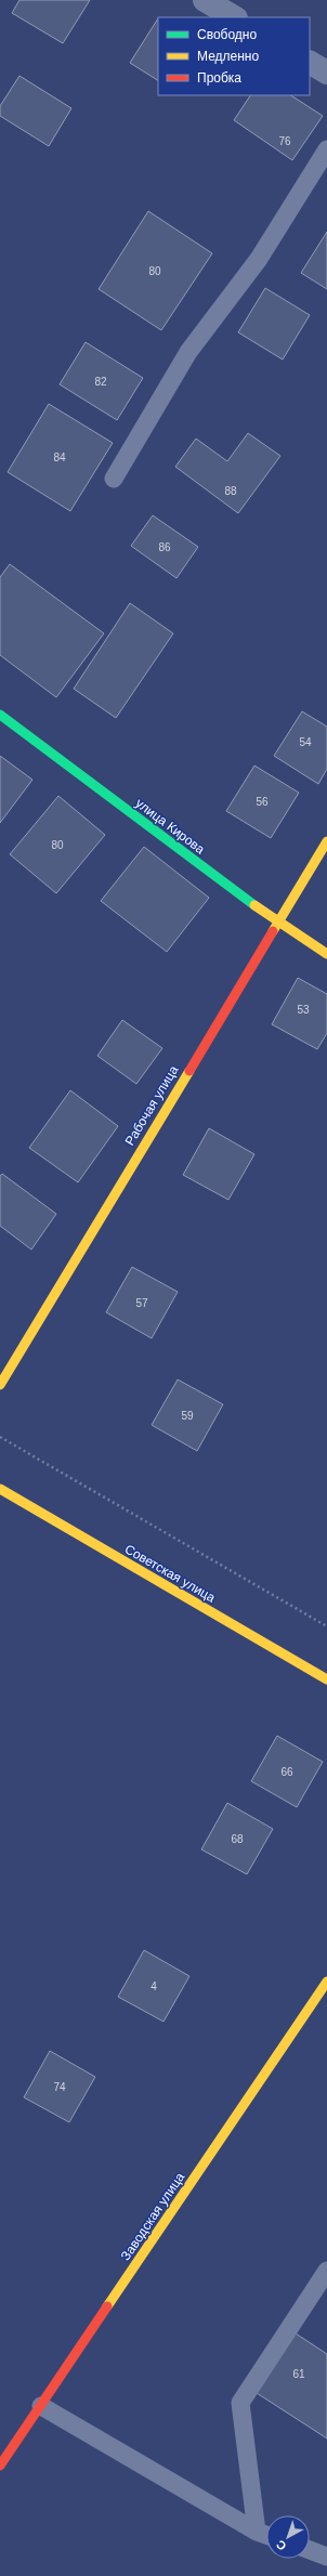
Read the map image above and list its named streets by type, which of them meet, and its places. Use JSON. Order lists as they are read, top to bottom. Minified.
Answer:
{"streets":{"street":["улица Кирова","Рабочая улица","Советская улица","Заводская улица"]},"crossings":[["улица Кирова","Рабочая улица"]],"house_numbers":["76","80","82","84","88","86","54","56","80","53","57","59","66","68","4","74","61"],"legend":["Свободно","Медленно","Пробка"],"north":"bottom left"}
